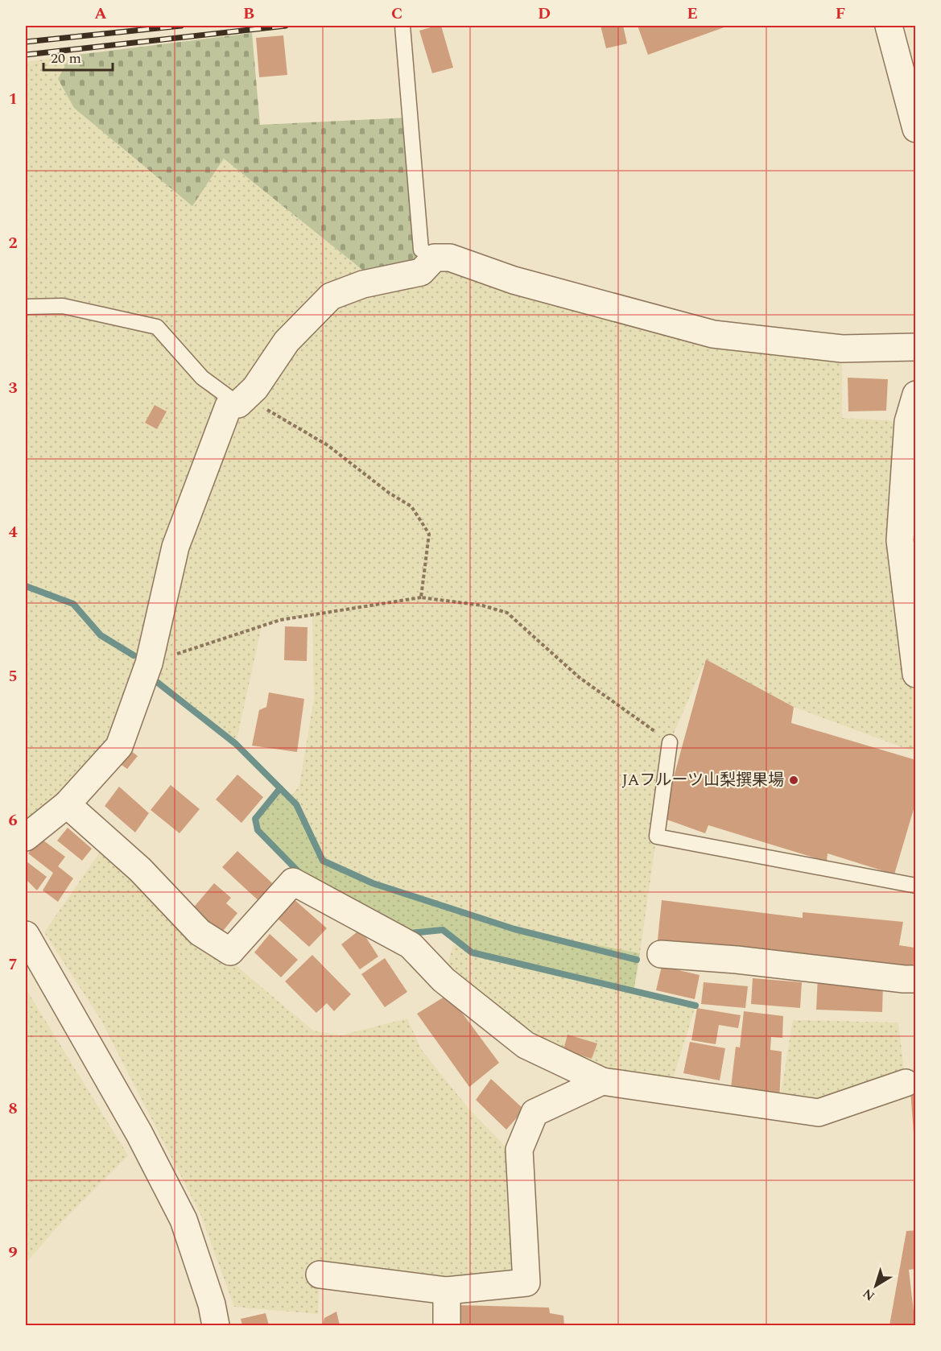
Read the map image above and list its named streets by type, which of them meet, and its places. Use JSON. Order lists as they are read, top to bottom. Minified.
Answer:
{"places":["JAフルーツ山梨撰果場"],"scale_bar":"20 m","north":"bottom left","grid":{"columns":["A","B","C","D","E","F"],"rows":["1","2","3","4","5","6","7","8","9"]}}
